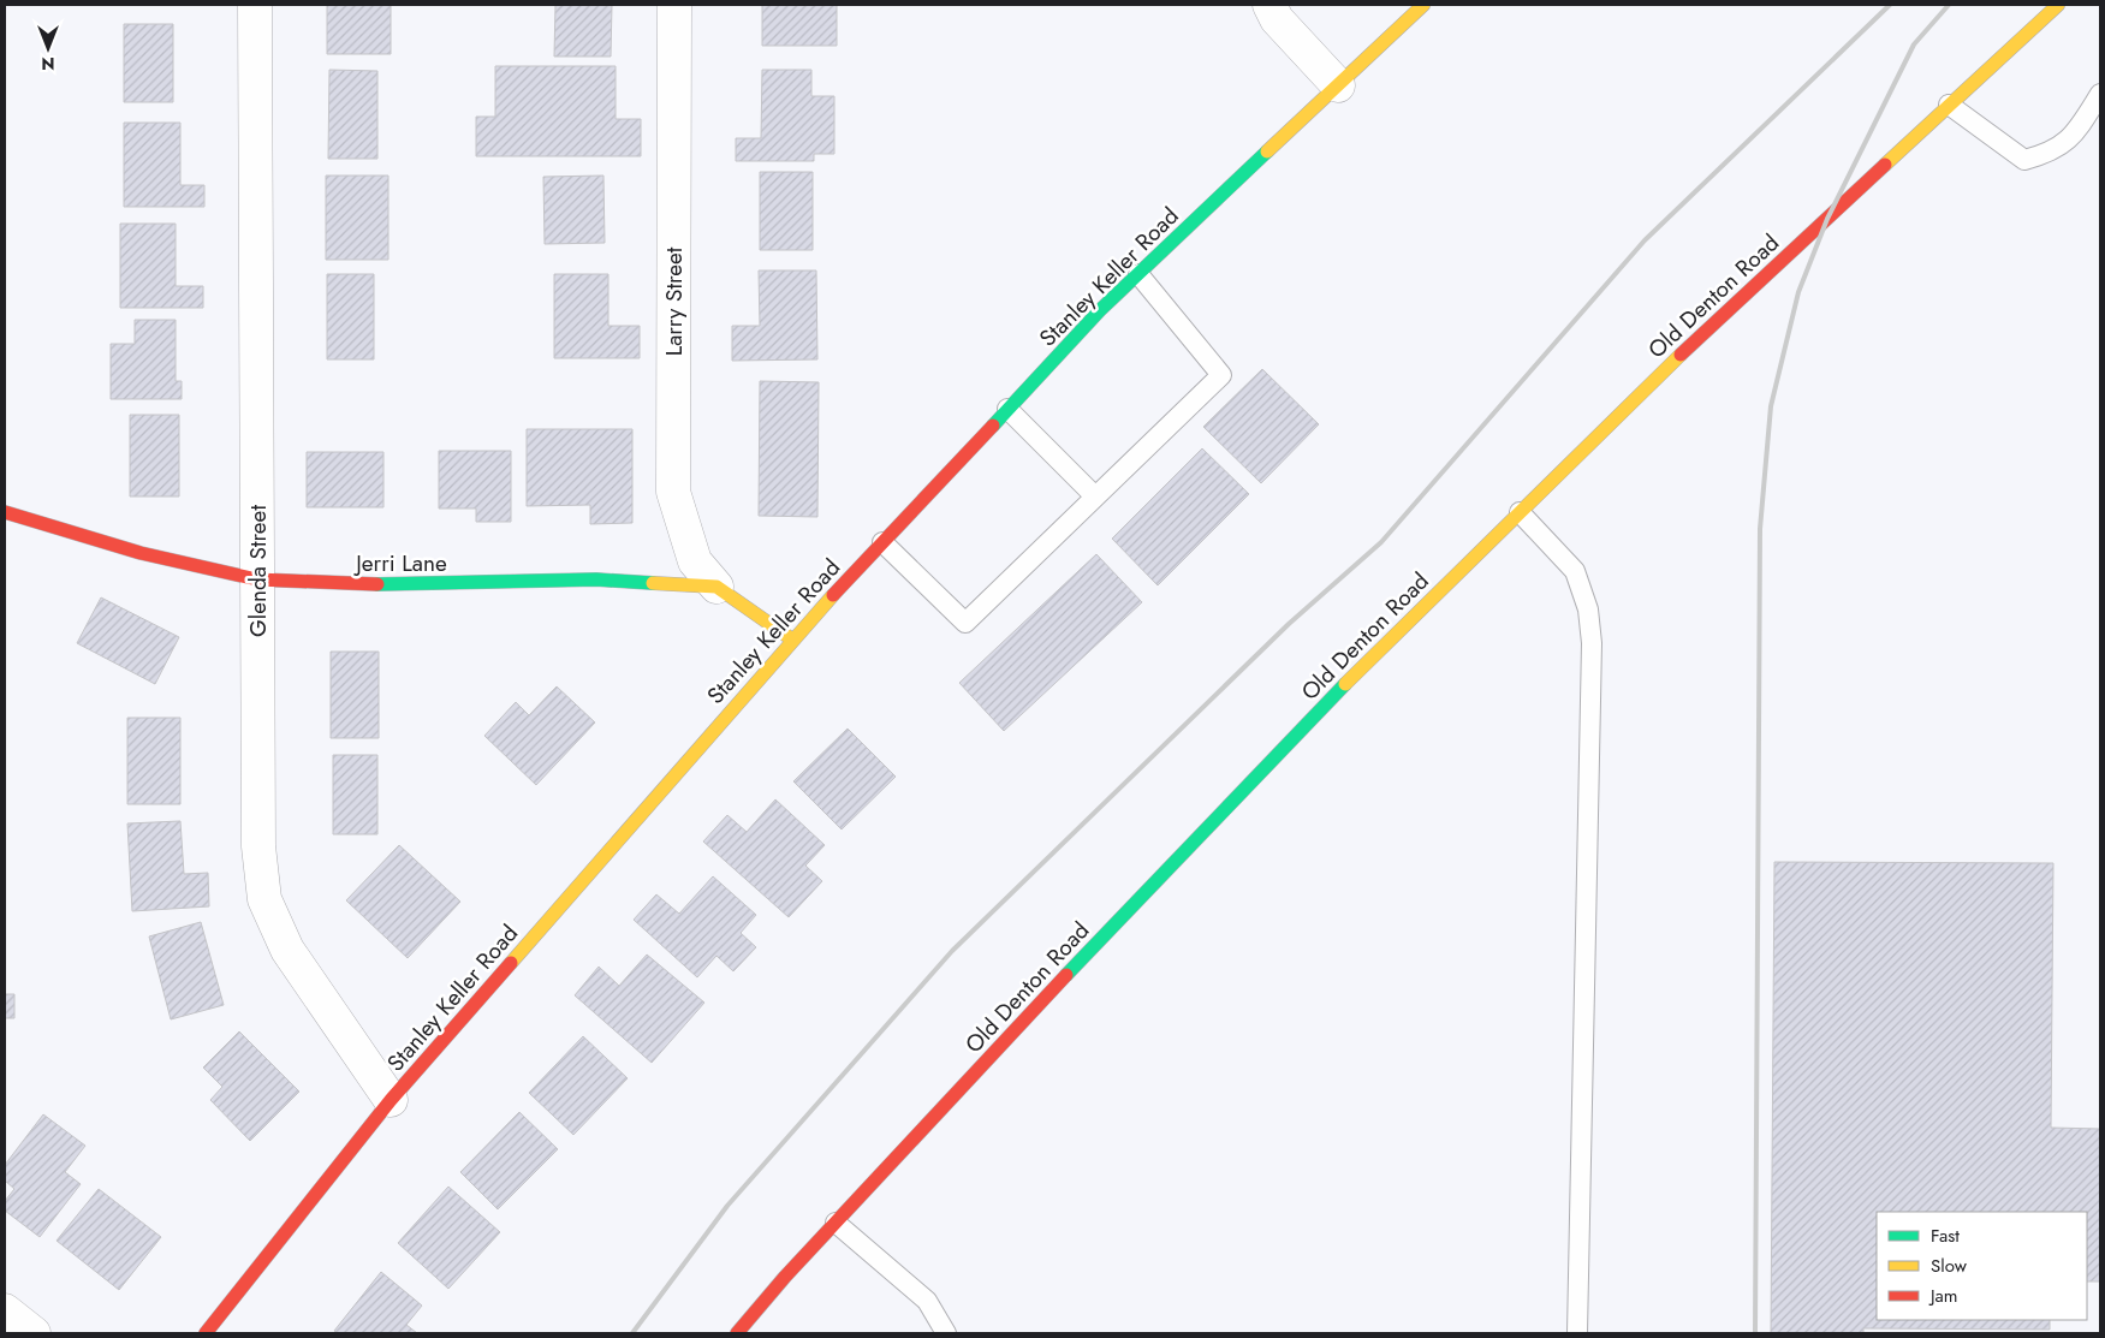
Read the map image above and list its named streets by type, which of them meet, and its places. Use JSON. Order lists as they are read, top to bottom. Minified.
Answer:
{"streets":{"street":["Stanley Keller Road","Old Denton Road","Larry Street","Jerri Lane","Glenda Street"]},"crossings":[["Stanley Keller Road","Glenda Street"],["Larry Street","Jerri Lane"],["Jerri Lane","Glenda Street"]],"legend":["Fast","Slow","Jam"],"north":"bottom"}
